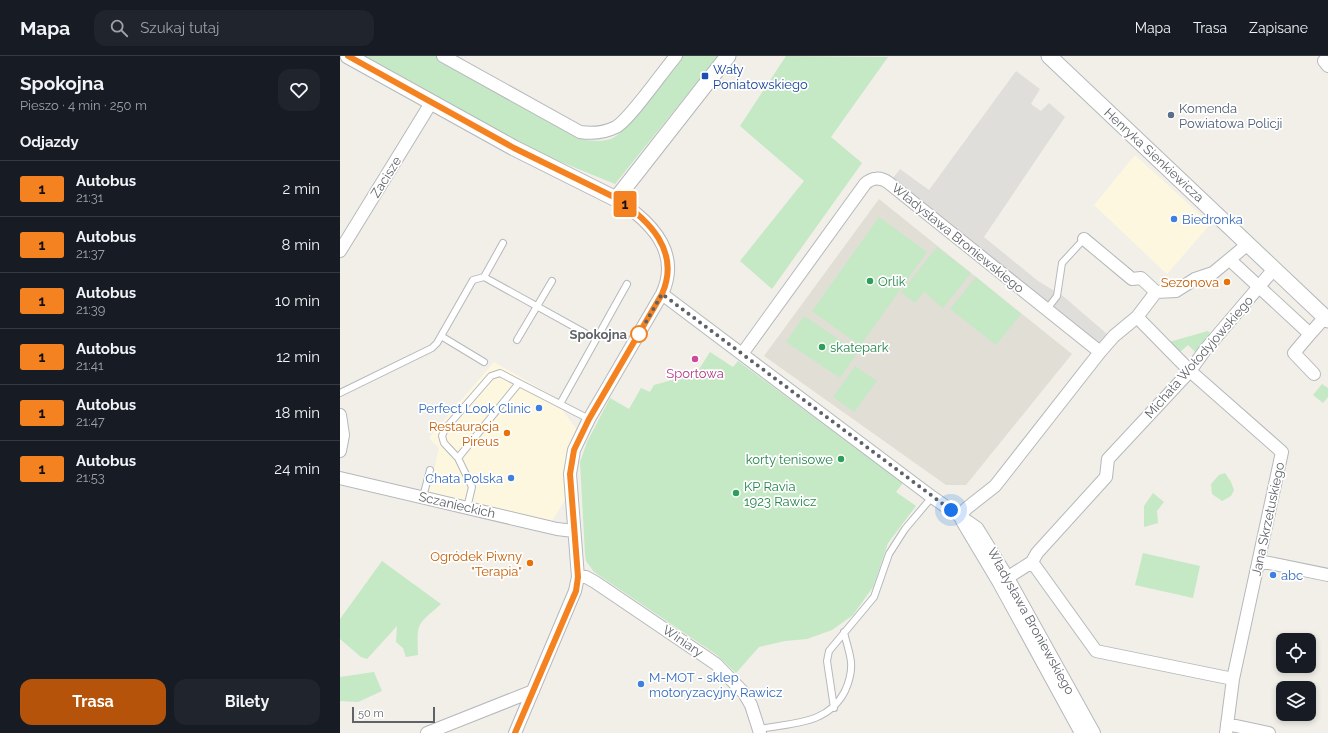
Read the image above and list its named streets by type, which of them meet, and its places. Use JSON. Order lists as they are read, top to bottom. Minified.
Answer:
{"streets":{"street":["Henryka Sienkiewicza","Zacisze","Władysława Broniewskiego","Michała Wołodyjowskiego","Sczanieckich","Jana Skrzetuskiego","Winiary"]},"crossings":[["Henryka Sienkiewicza","Michała Wołodyjowskiego"],["Władysława Broniewskiego","Michała Wołodyjowskiego"],["Michała Wołodyjowskiego","Jana Skrzetuskiego"]],"places":{"transit":["Wały Poniatowskiego"],"other":["Komenda Powiatowa Policji","Biedronka","Orlik","Sezonova","Spokojna","skatepark","Sportowa","Perfect Look Clinic","Restauracja Pireus","korty tenisowe","Chata Polska","KP Ravia 1923 Rawicz","Ogródek Piwny \"Terapia\"","abc","M-MOT - sklep motoryzacyjny Rawicz"]},"lines":["bus line 1"],"scale_bar":"50 m","page":{"header":"Mapa","search":"Szukaj tutaj","nav":["Mapa","Trasa","Zapisane"],"heading":[["Spokojna","Pieszo · 4 min · 250 m"],"Odjazdy"],"on_map":"1","list":[{"mark":"1","name":"Autobus","note":"21:31","value":"2 min"},{"mark":"1","name":"Autobus","note":"21:37","value":"8 min"},{"mark":"1","name":"Autobus","note":"21:39","value":"10 min"},{"mark":"1","name":"Autobus","note":"21:41","value":"12 min"},{"mark":"1","name":"Autobus","note":"21:47","value":"18 min"},{"mark":"1","name":"Autobus","note":"21:53","value":"24 min"}],"buttons":["Trasa","Bilety"],"scale":"50 m"}}
